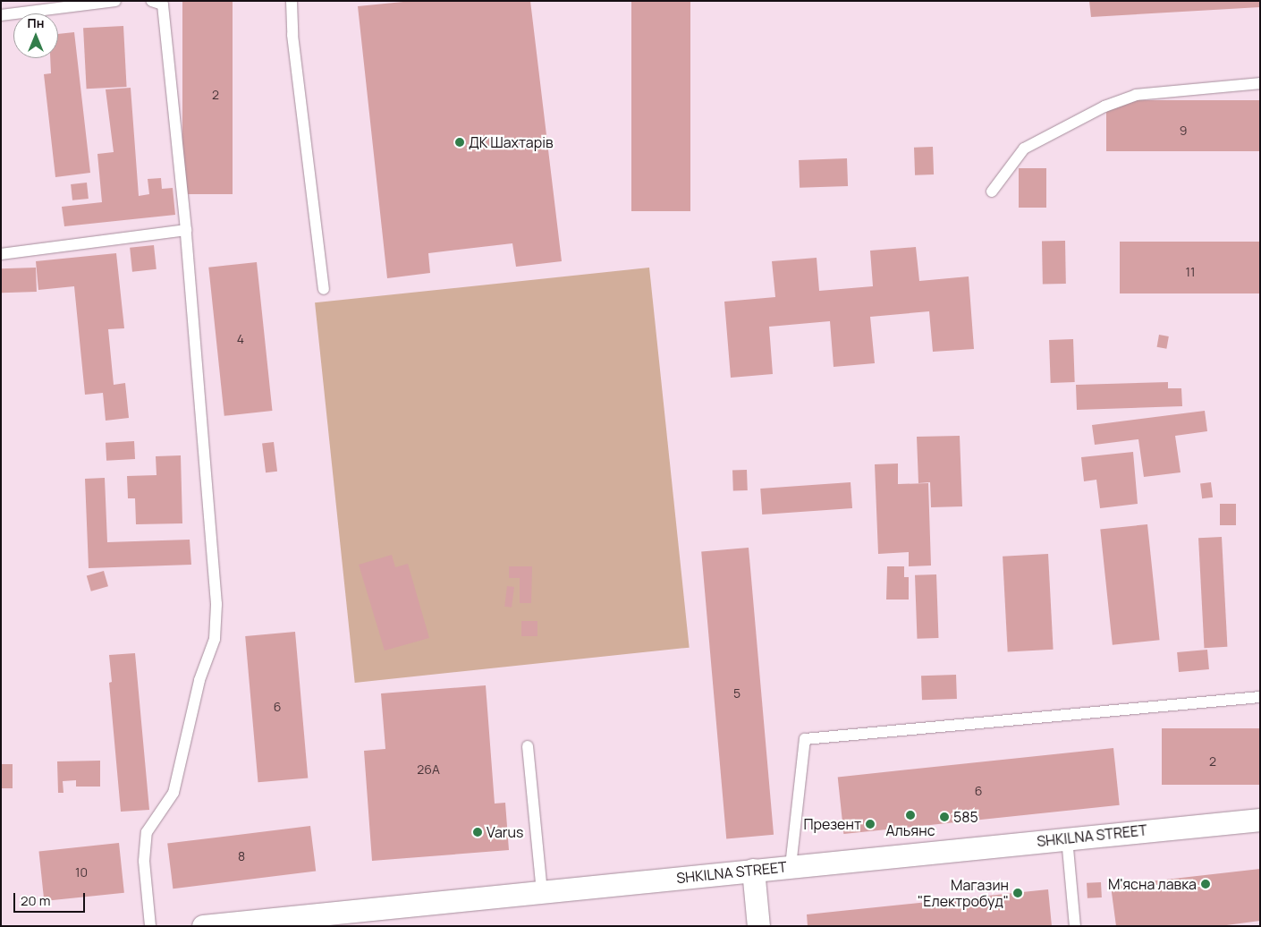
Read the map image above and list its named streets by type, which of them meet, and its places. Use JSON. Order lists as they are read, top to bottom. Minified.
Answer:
{"streets":{"street":["SHKILNA STREET"]},"places":["ДК Шахтарів","Альянс","585","Презент","Varus","М'ясна лавка","Магазин \"Електробуд\""],"house_numbers":["2","9","11","4","5","6","2","26А","6","8","10"],"scale_bar":"20 m","north":"top"}
